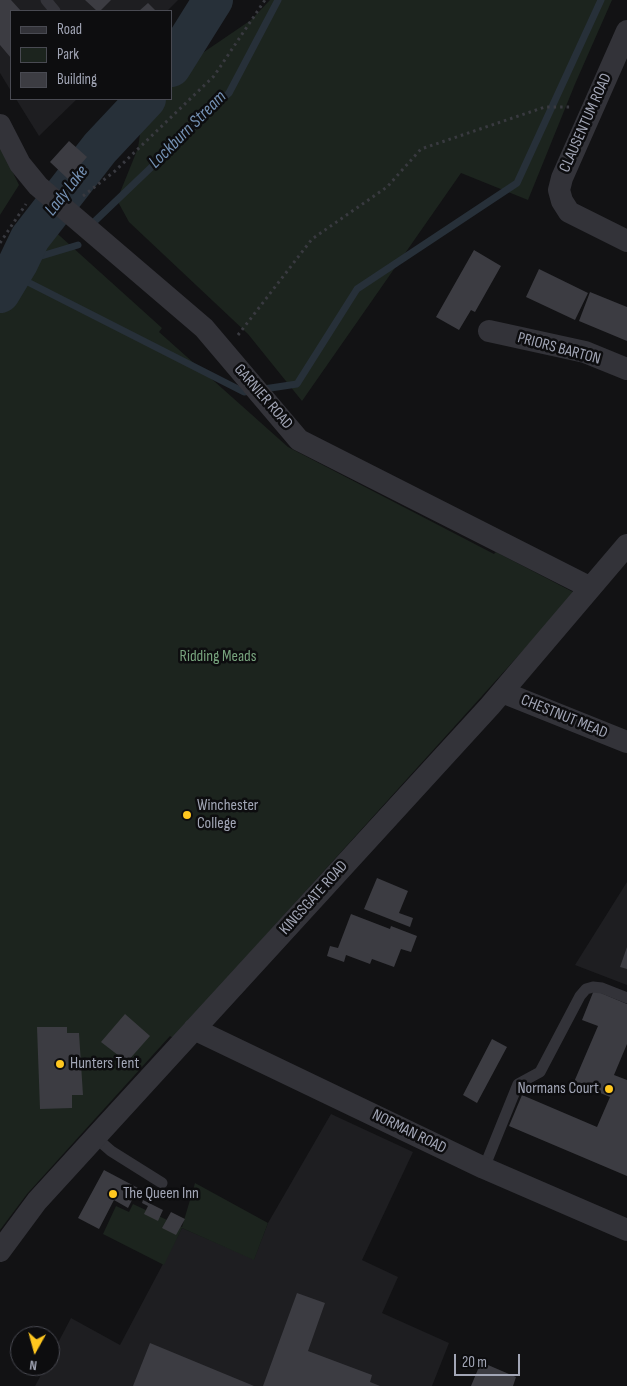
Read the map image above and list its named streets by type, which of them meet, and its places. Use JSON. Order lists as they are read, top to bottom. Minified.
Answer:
{"streets":{"street":["CLAUSENTUM ROAD","PRIORS BARTON","GARNIER ROAD","CHESTNUT MEAD","KINGSGATE ROAD","NORMAN ROAD"]},"crossings":[["GARNIER ROAD","KINGSGATE ROAD"],["CHESTNUT MEAD","KINGSGATE ROAD"],["KINGSGATE ROAD","NORMAN ROAD"]],"water":["Lockburn Stream","Lady Lake"],"parks":["Ridding Meads"],"places":["Winchester College","Hunters Tent","Normans Court","The Queen Inn"],"legend":["Road","Park","Building"],"scale_bar":"20 m","north":"bottom"}
